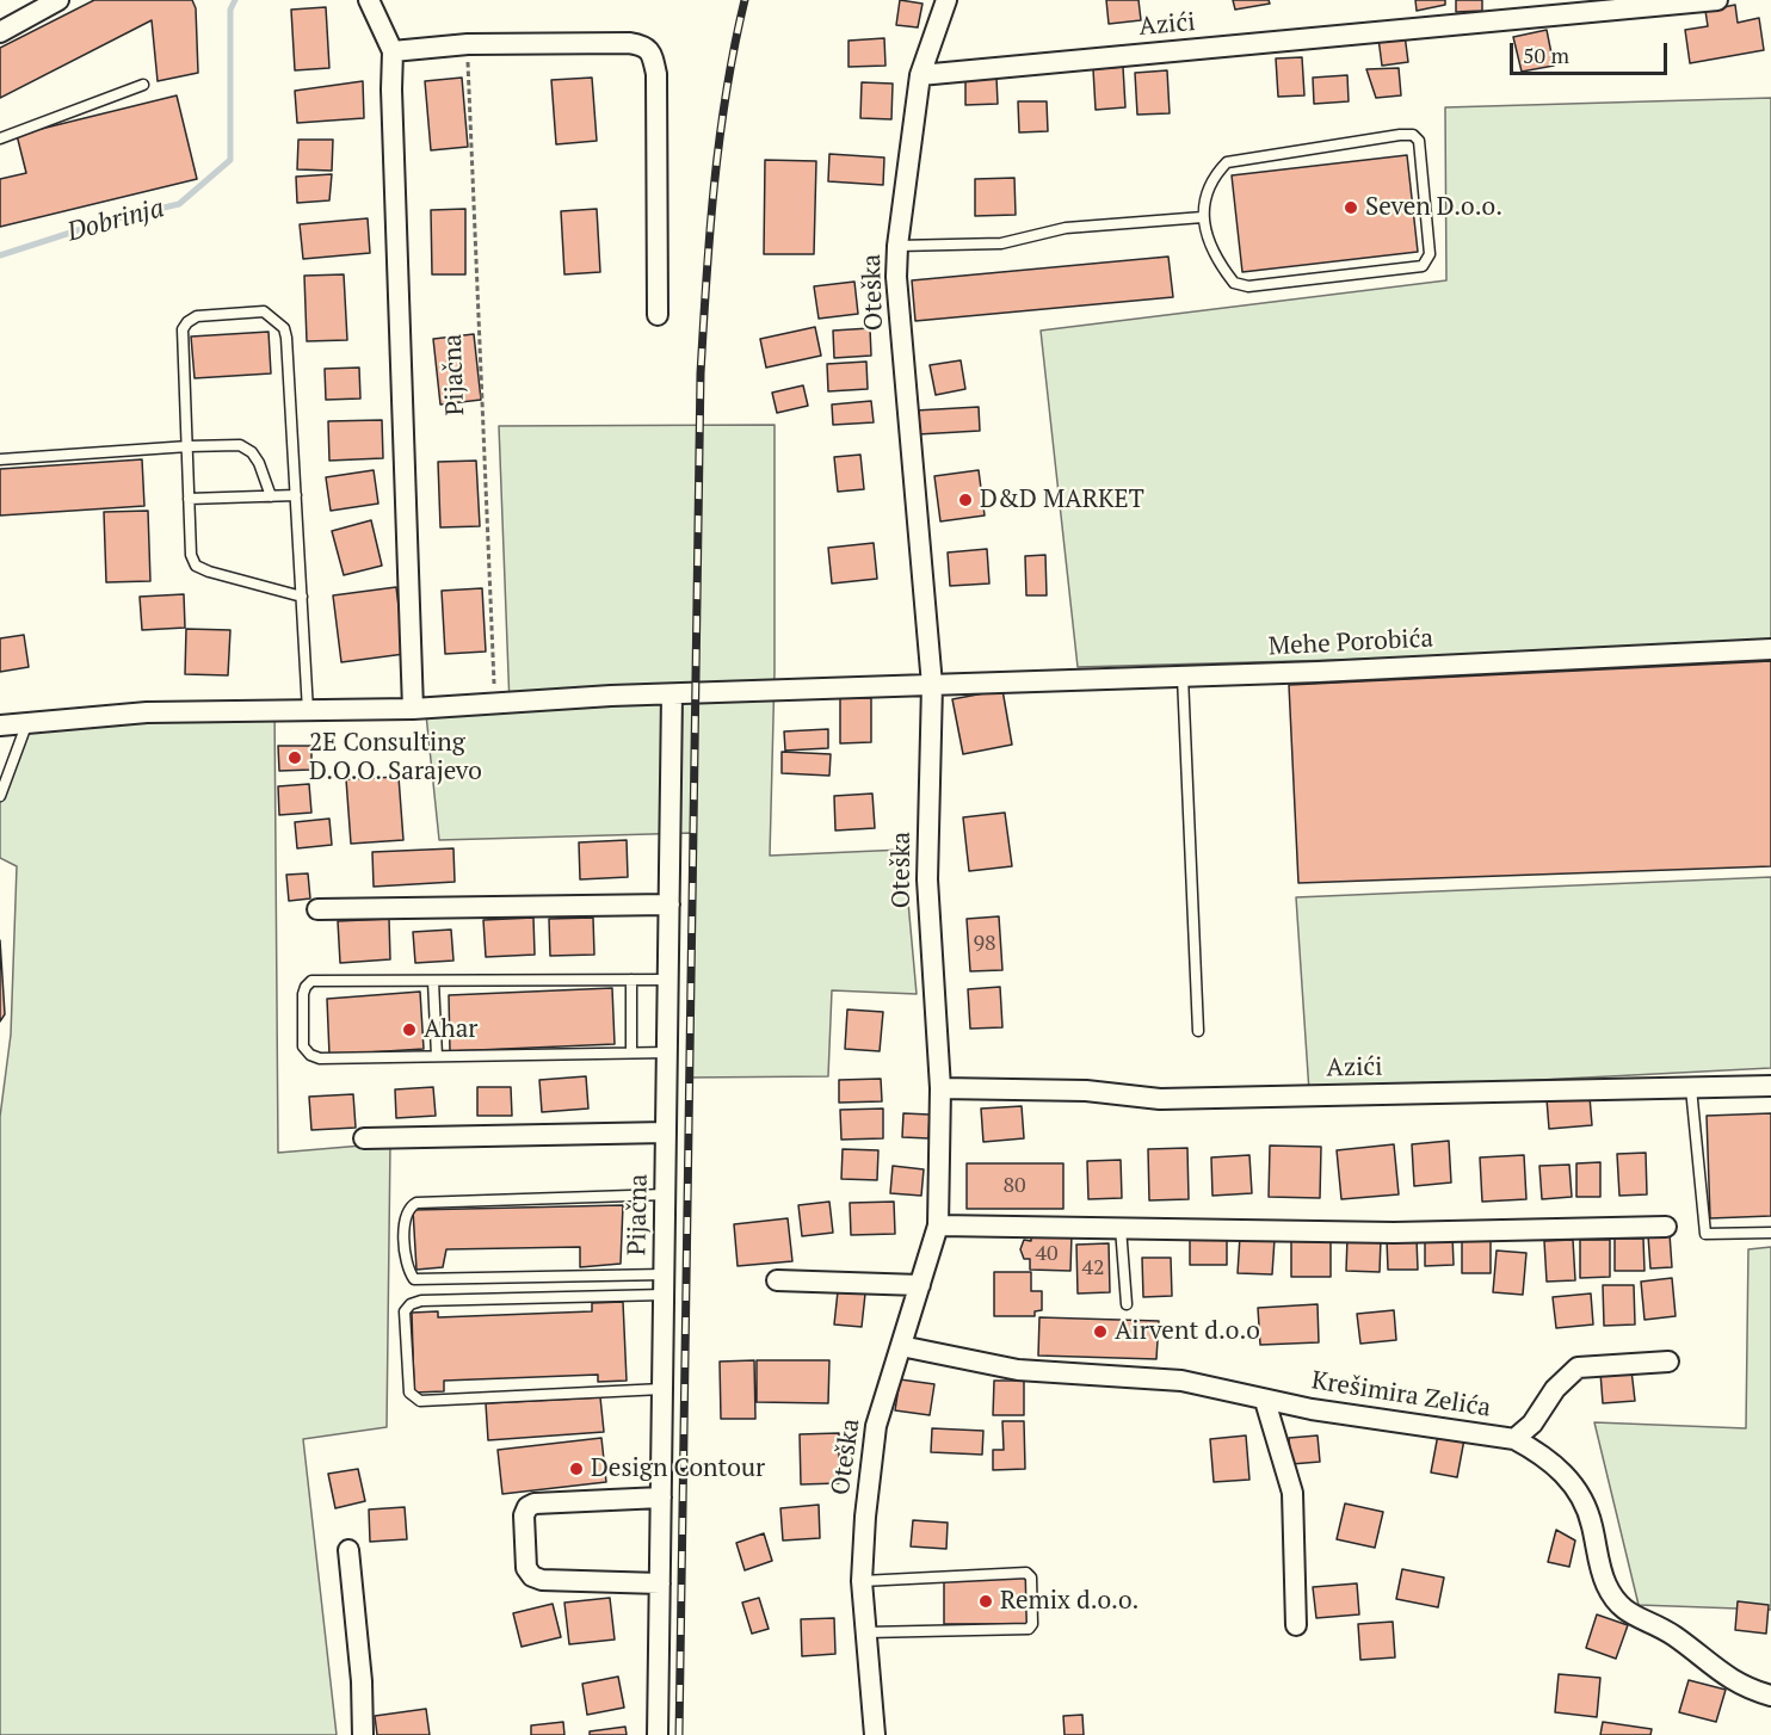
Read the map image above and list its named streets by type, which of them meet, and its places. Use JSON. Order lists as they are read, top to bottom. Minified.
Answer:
{"streets":{"street":["Azići","Oteška","Pijačna","Mehe Porobića","Krešimira Zelića"]},"crossings":[["Azići","Oteška"],["Oteška","Mehe Porobića"],["Oteška","Krešimira Zelića"]],"water":["Dobrinja"],"places":["Seven D.o.o.","D&D MARKET","2E Consulting D.O.O. Sarajevo","Ahar","Airvent d.o.o","Design Contour","Remix d.o.o."],"house_numbers":["98","80","40","42"],"scale_bar":"50 m"}
